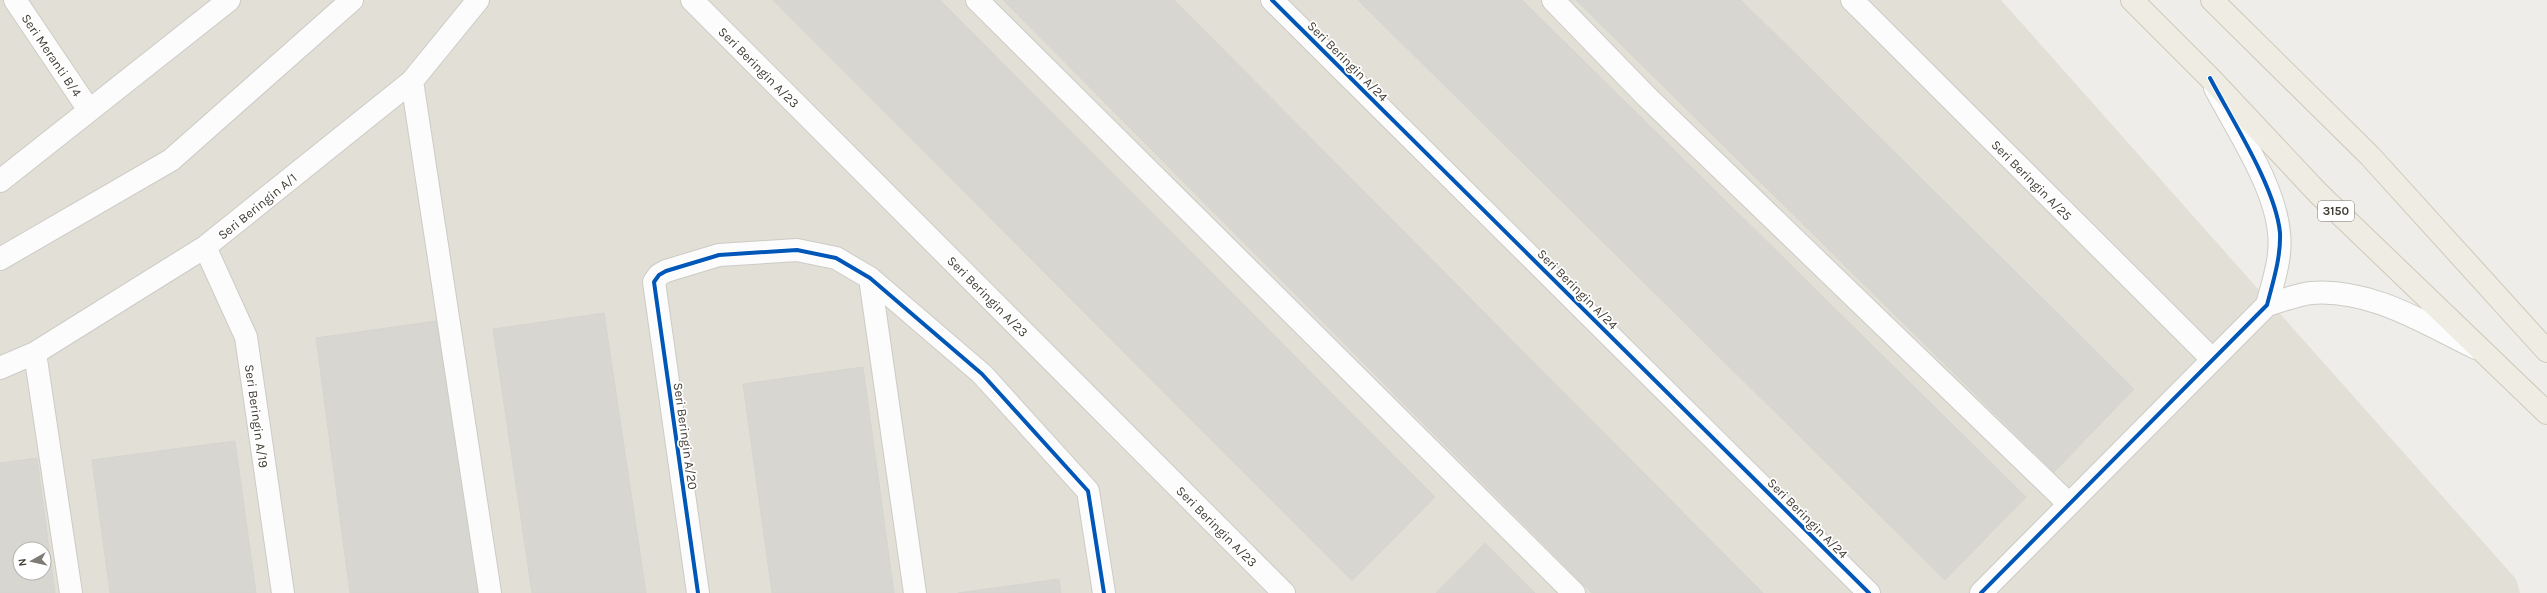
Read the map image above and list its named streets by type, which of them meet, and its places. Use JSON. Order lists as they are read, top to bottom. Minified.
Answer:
{"streets":{"main road":["3150"],"street":["Seri Meranti B/4","Seri Beringin A/24","Seri Beringin A/23","Seri Beringin A/25","Seri Beringin A/1","Seri Beringin A/19","Seri Beringin A/20"]},"crossings":[["Seri Beringin A/1","Seri Beringin A/19"]],"north":"left"}
